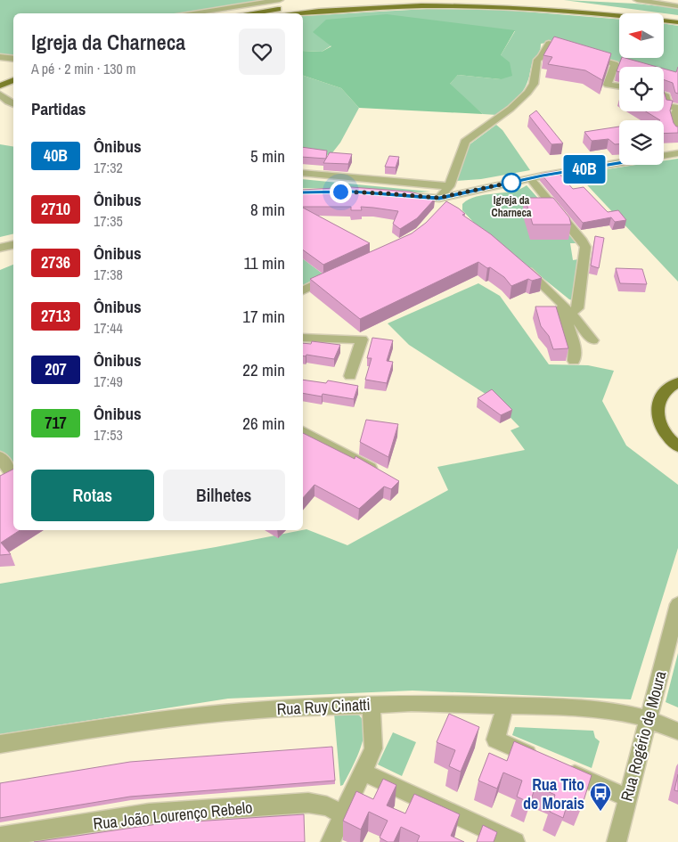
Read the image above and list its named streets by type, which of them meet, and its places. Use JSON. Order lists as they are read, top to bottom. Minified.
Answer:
{"streets":{"street":["Rua Ruy Cinatti","Rua Rogério de Moura","Rua João Lourenço Rebelo"]},"crossings":[["Rua Ruy Cinatti","Rua Rogério de Moura"]],"places":{"other":["Igreja da Charneca"],"bus stop":["Rua Tito de Morais"]},"lines":["bus line 40B"],"north":"left","page":{"on_map":"40B","heading":[["Igreja da Charneca","A pé · 2 min · 130 m"],"Partidas"],"list":[{"mark":"40B","name":"Ônibus","note":"17:32","value":"5 min"},{"mark":"2710","name":"Ônibus","note":"17:35","value":"8 min"},{"mark":"2736","name":"Ônibus","note":"17:38","value":"11 min"},{"mark":"2713","name":"Ônibus","note":"17:44","value":"17 min"},{"mark":"207","name":"Ônibus","note":"17:49","value":"22 min"},{"mark":"717","name":"Ônibus","note":"17:53","value":"26 min"}],"buttons":["Rotas","Bilhetes"]}}
